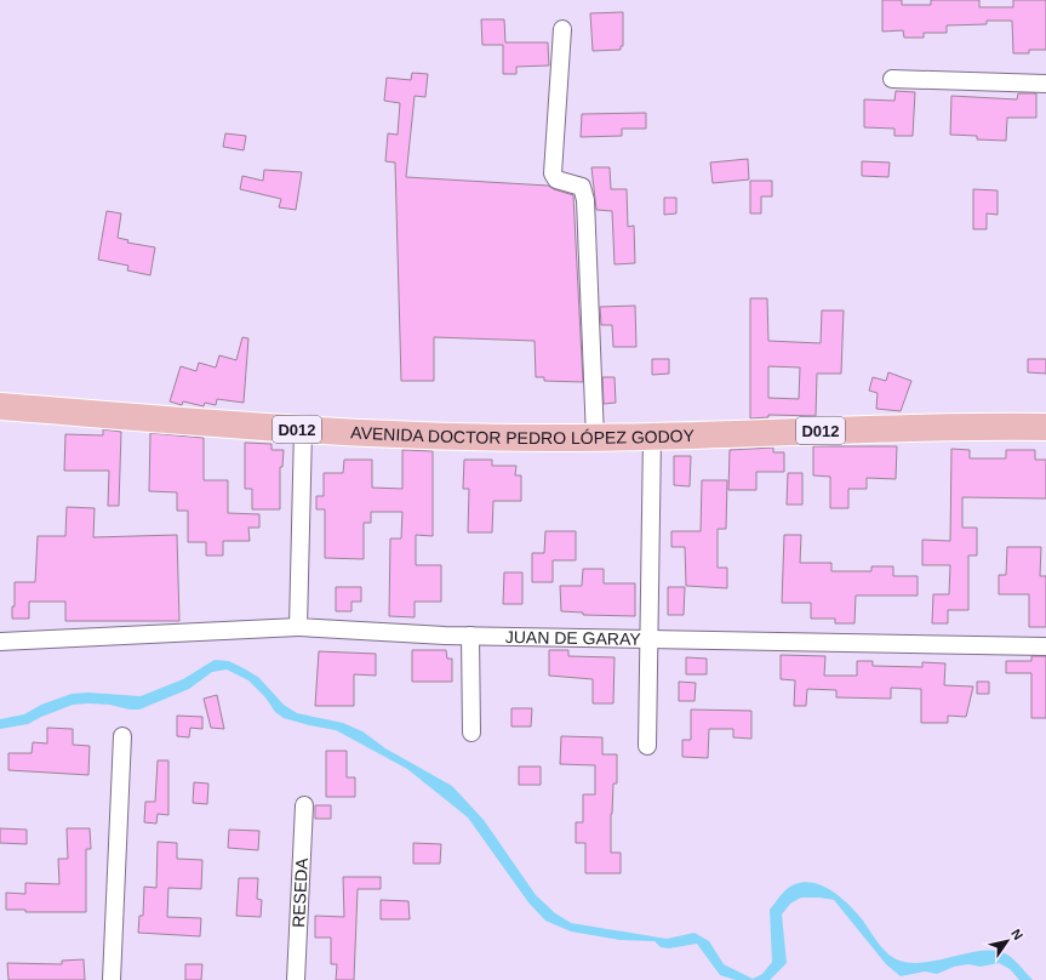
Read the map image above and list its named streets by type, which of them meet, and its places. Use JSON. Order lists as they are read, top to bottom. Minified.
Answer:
{"streets":{"main road":["D012","AVENIDA DOCTOR PEDRO LÓPEZ GODOY"],"street":["JUAN DE GARAY","RESEDA"]},"north":"top right"}
